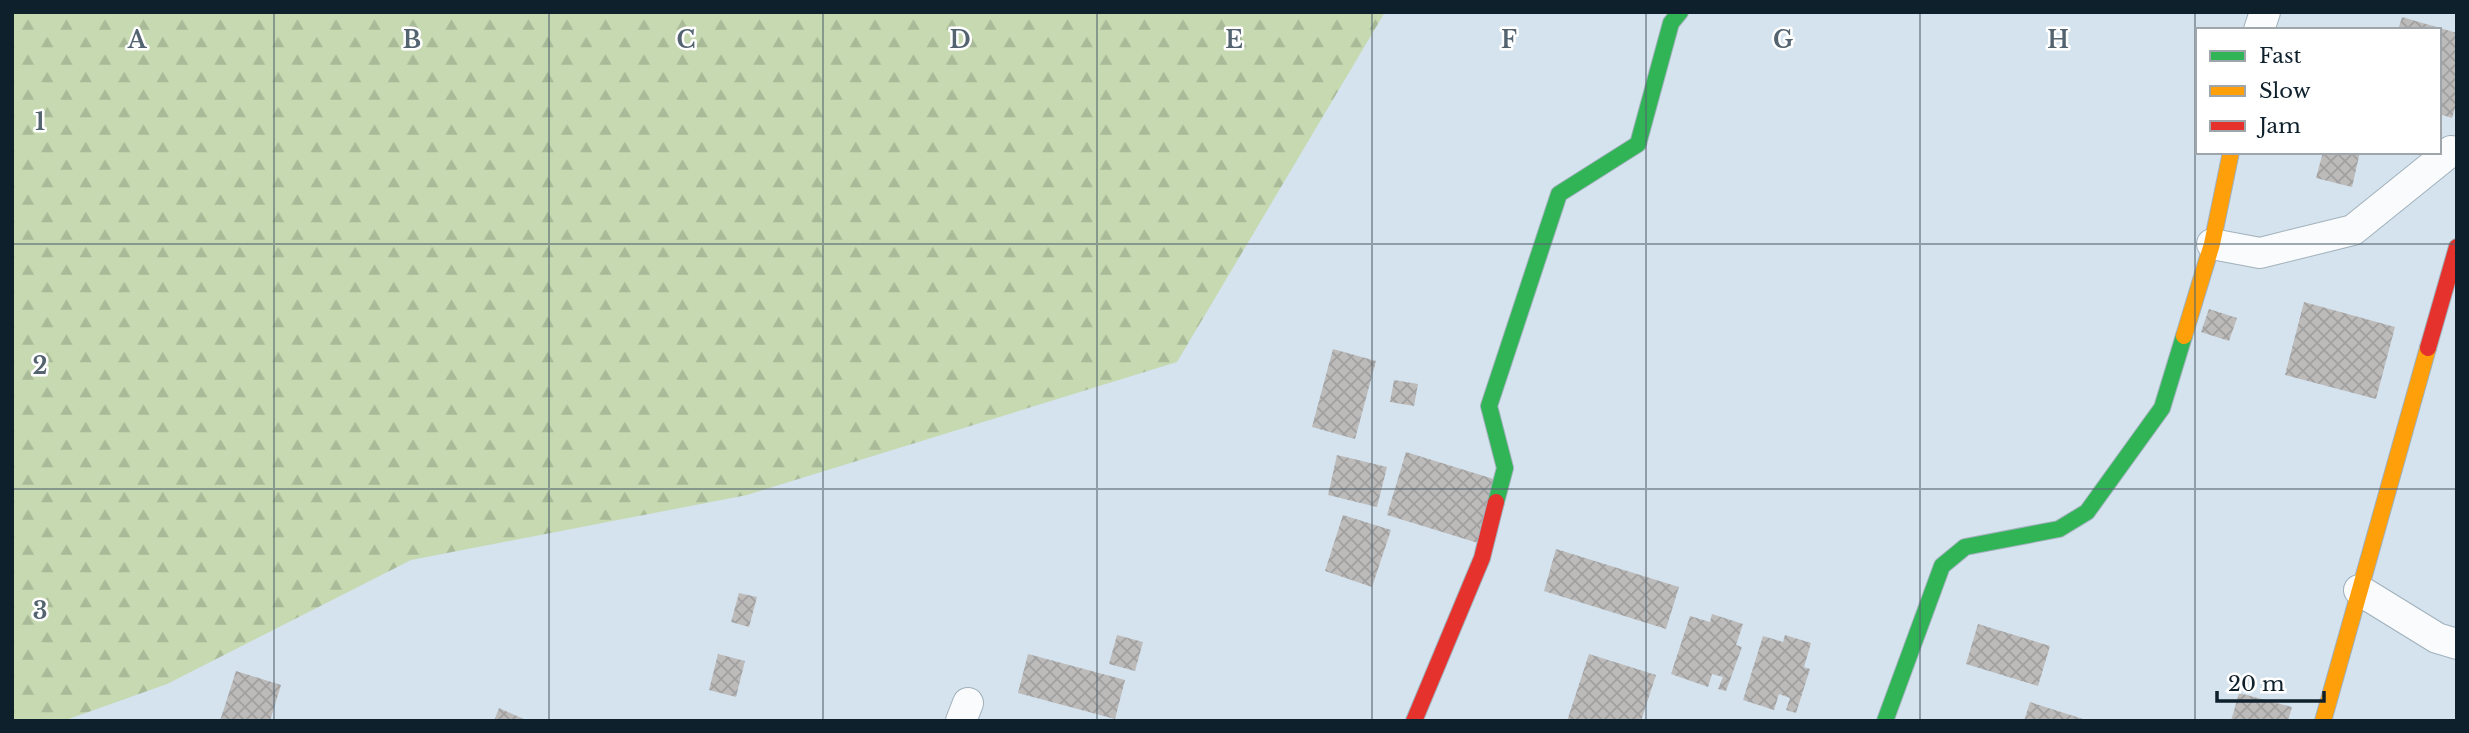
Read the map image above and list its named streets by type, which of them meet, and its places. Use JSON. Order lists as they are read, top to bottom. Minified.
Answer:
{"legend":["Fast","Slow","Jam"],"scale_bar":"20 m","grid":{"columns":["A","B","C","D","E","F","G","H"],"rows":["1","2","3"]}}
